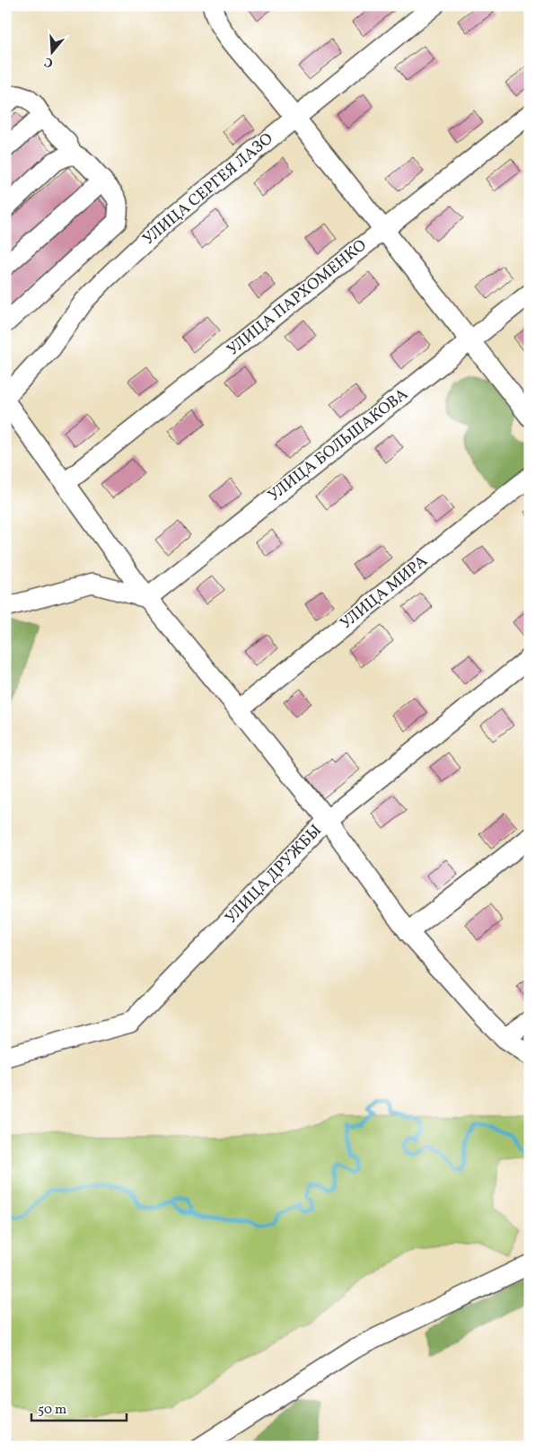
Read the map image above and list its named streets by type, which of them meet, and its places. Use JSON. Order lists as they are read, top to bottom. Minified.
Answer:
{"streets":{"street":["УЛИЦА СЕРГЕЯ ЛАЗО","УЛИЦА ПАРХОМЕНКО","УЛИЦА БОЛЬШАКОВА","УЛИЦА МИРА","УЛИЦА ДРУЖБЫ"]},"scale_bar":"50 m","north":"bottom"}
